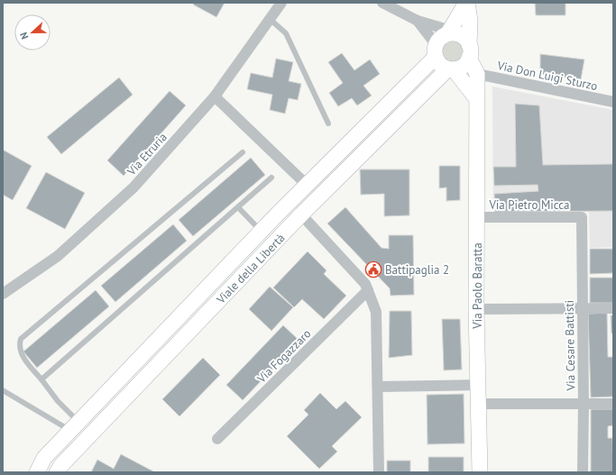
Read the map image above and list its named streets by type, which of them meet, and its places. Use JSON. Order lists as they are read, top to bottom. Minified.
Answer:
{"streets":{"street":["Via Don Luigi Sturzo","Via Etruria","Via Pietro Micca","Viale della Libertà","Via Paolo Baratta","Via Cesare Battisti","Via Fogazzaro"]},"crossings":[["Via Don Luigi Sturzo","Via Paolo Baratta"],["Via Pietro Micca","Via Paolo Baratta"],["Via Pietro Micca","Via Cesare Battisti"],["Viale della Libertà","Via Paolo Baratta"]],"places":{"public building":["Battipaglia 2"]},"north":"left"}
